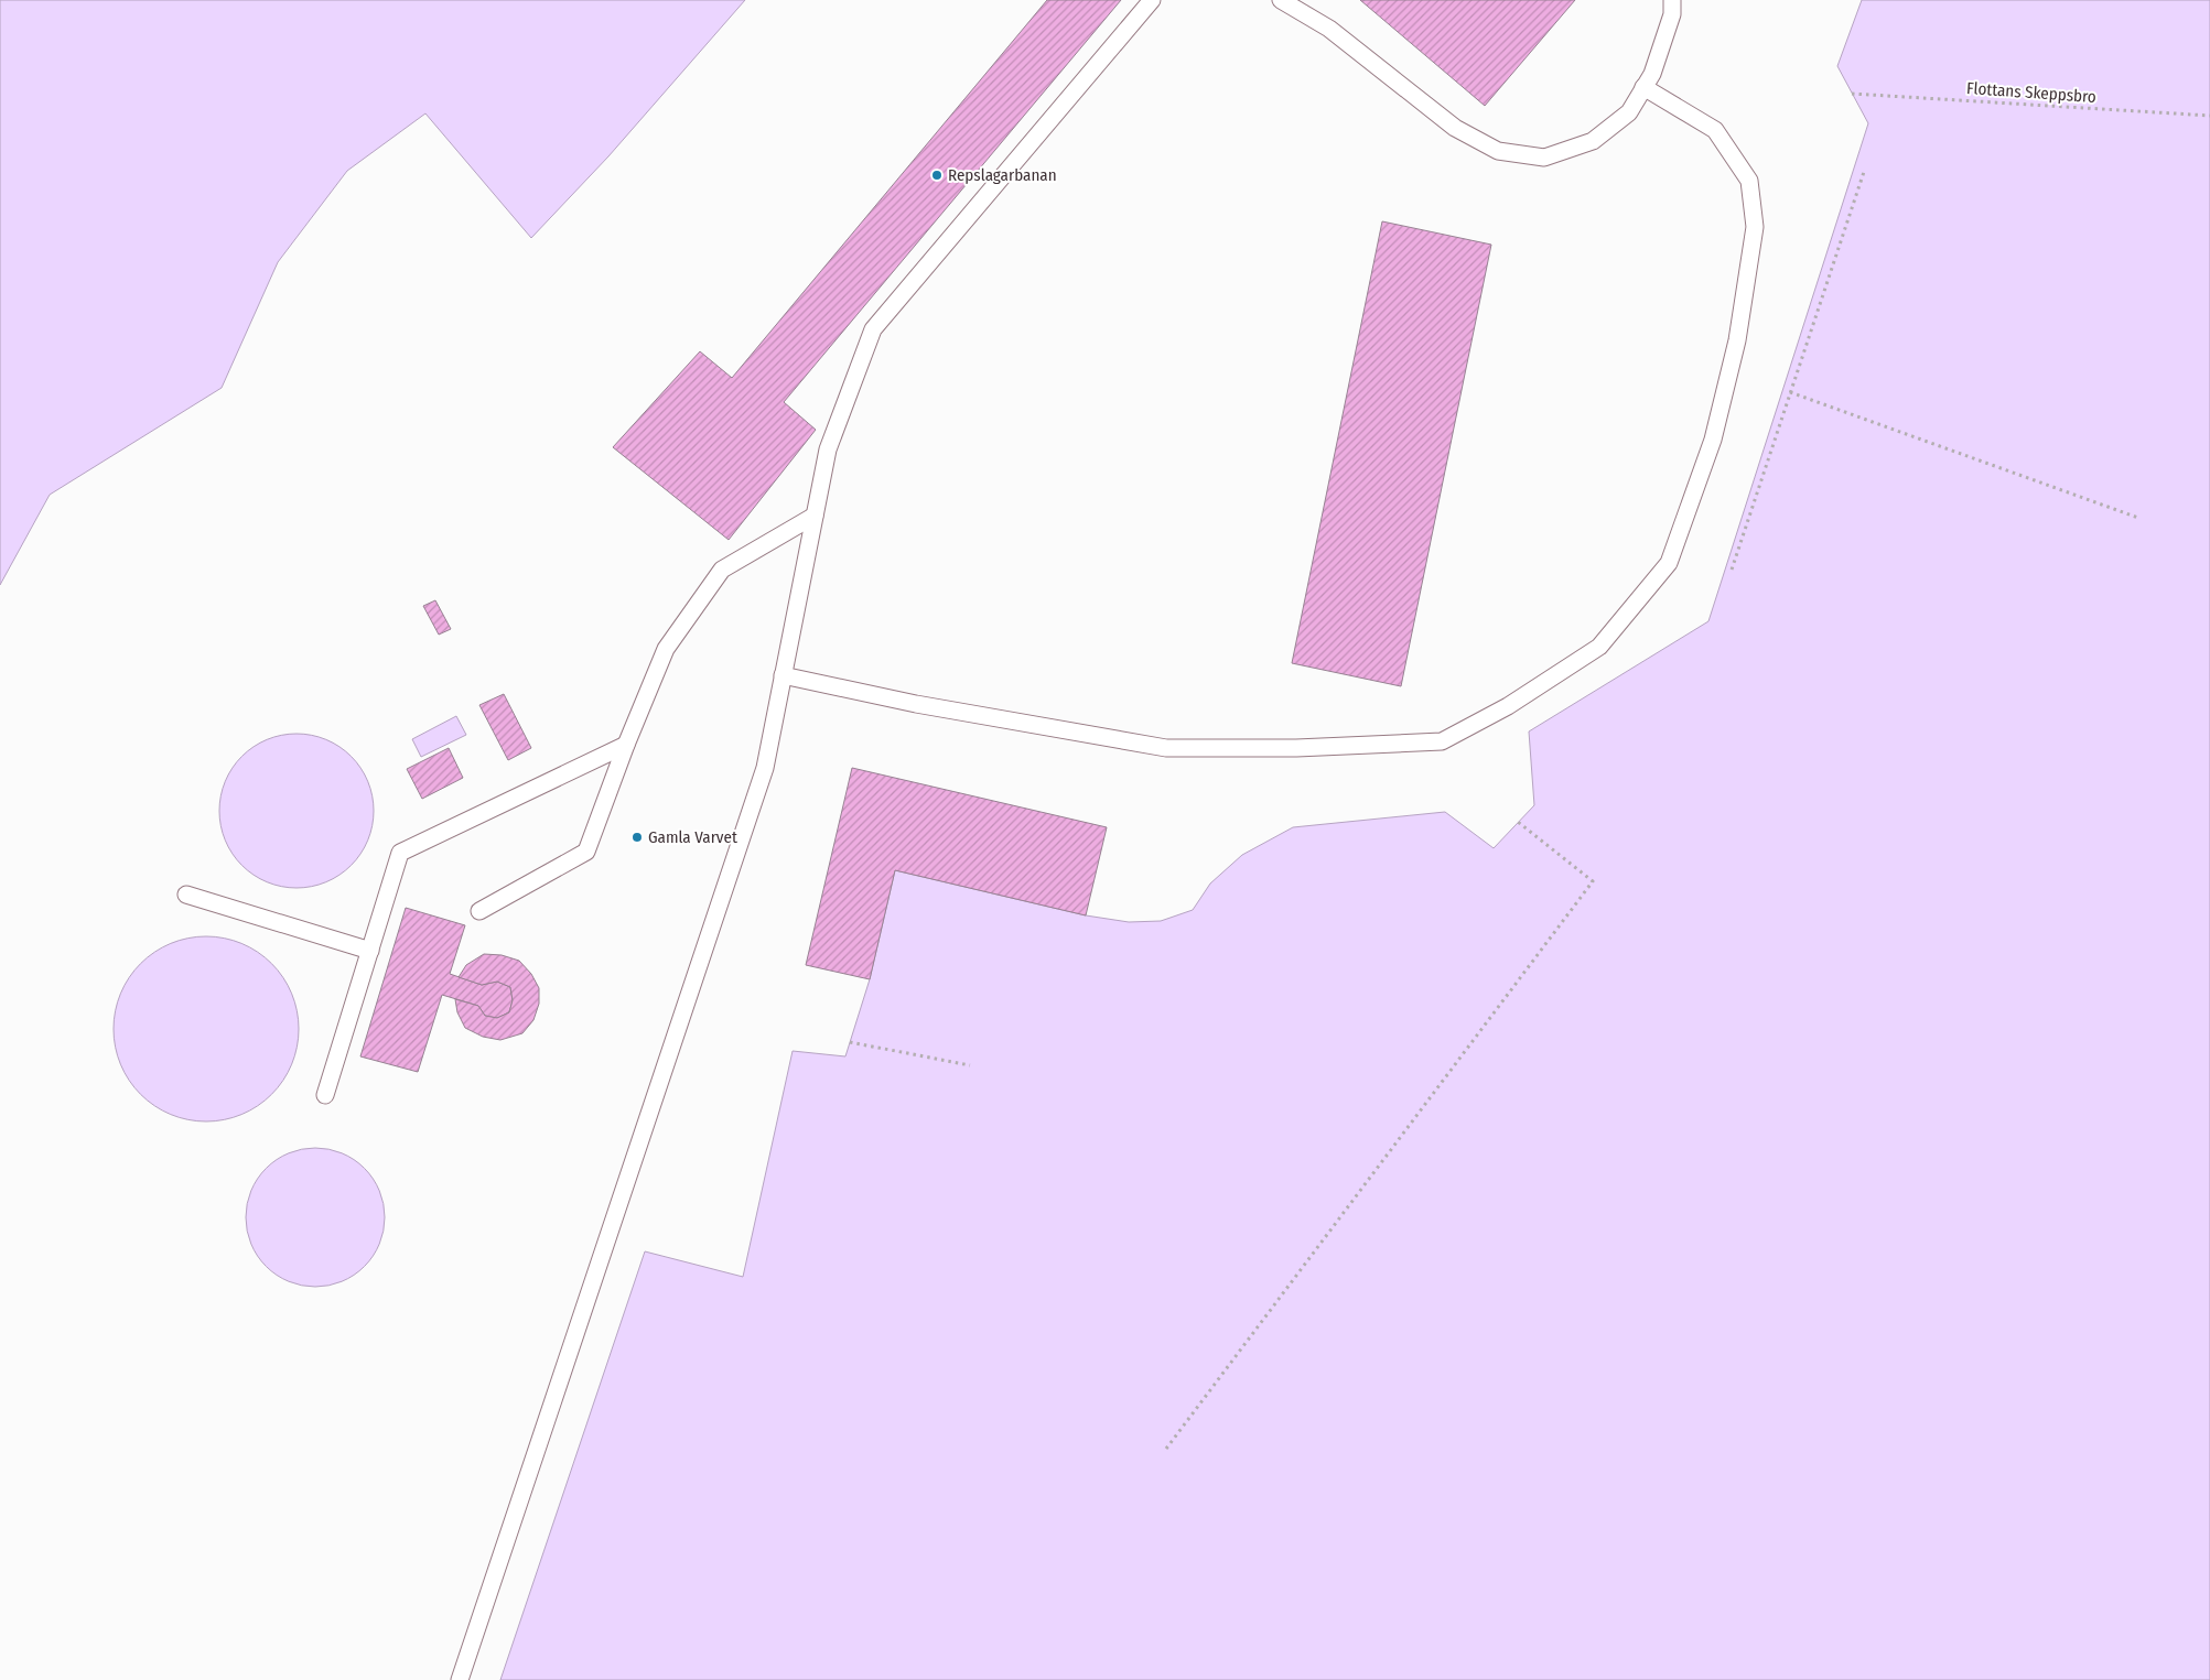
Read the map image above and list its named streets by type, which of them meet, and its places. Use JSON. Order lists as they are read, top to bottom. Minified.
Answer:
{"streets":{"path":["Flottans Skeppsbro"]},"places":["Repslagarbanan","Gamla Varvet"]}
